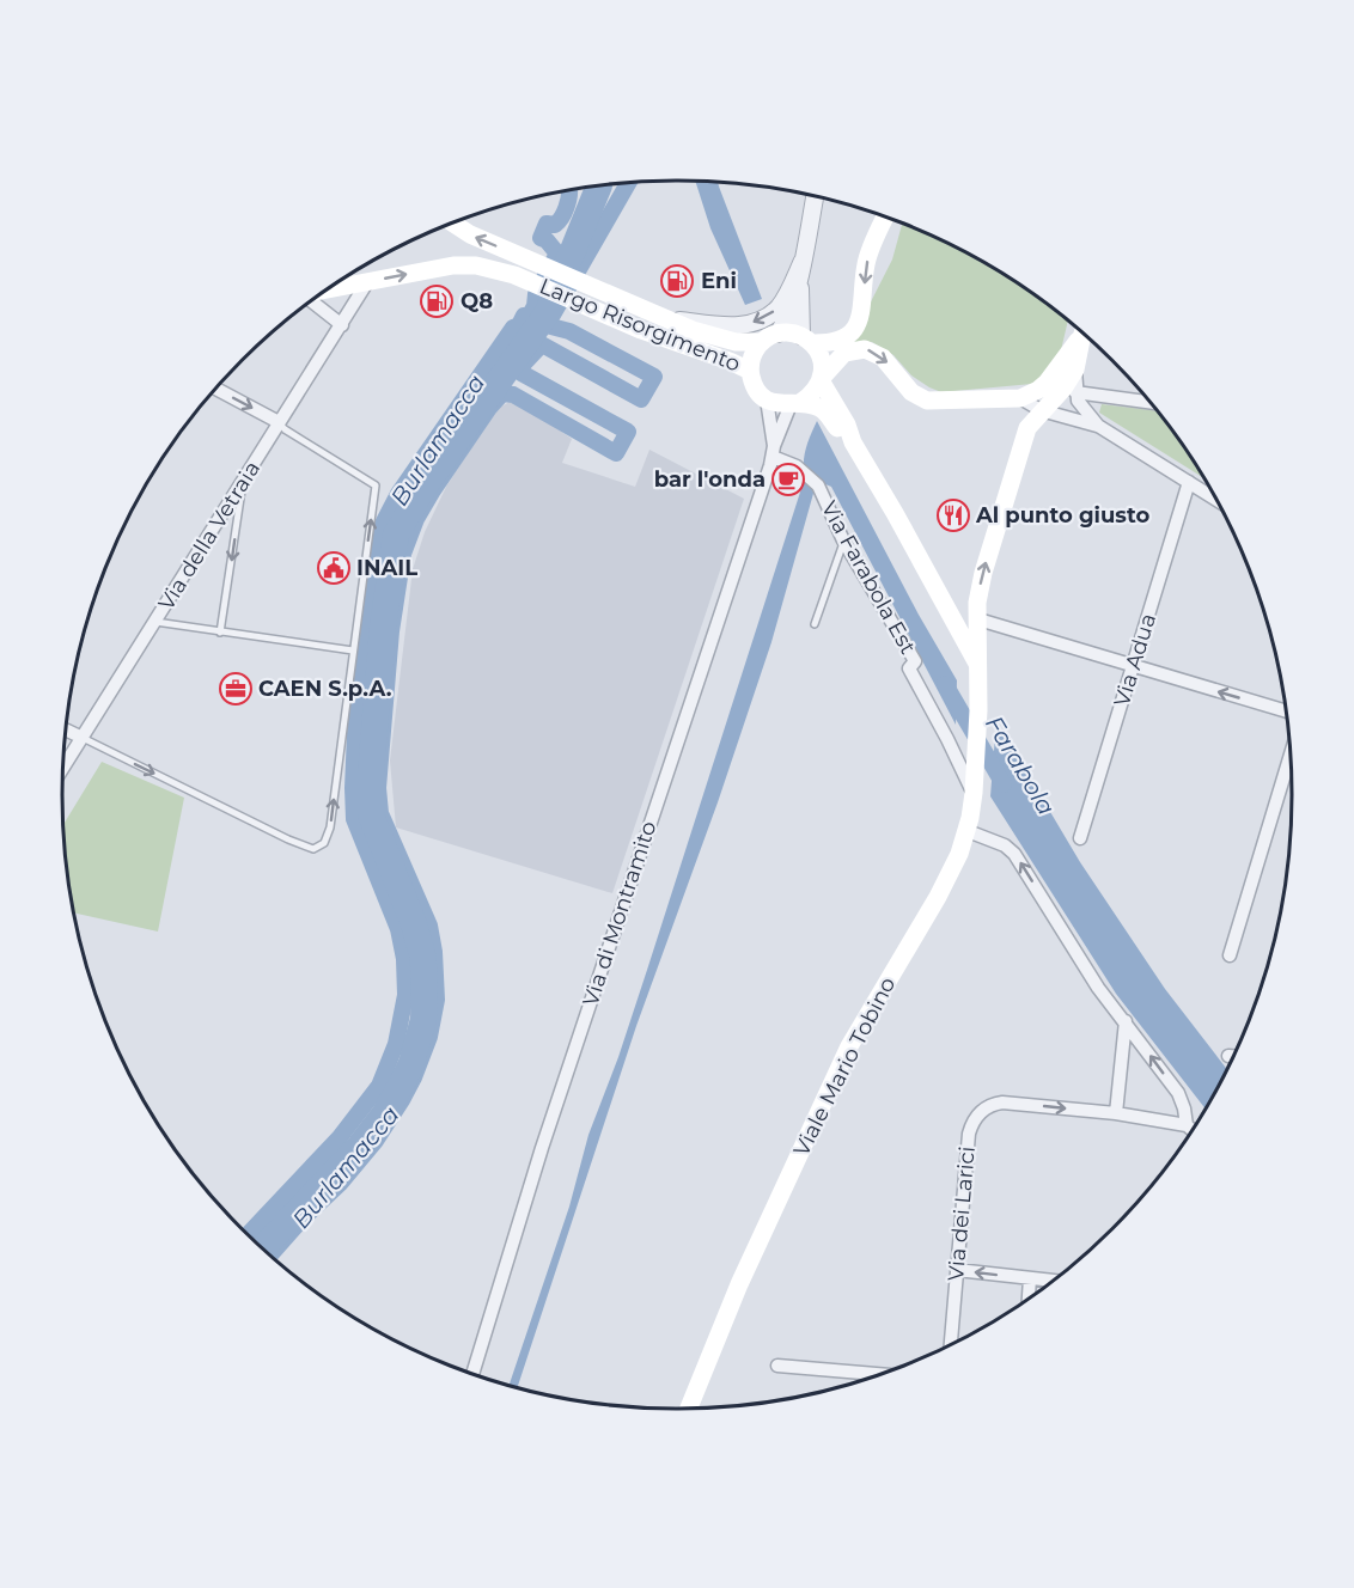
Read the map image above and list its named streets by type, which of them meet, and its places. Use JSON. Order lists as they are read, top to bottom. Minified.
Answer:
{"streets":{"main road":["Largo Risorgimento","Viale Mario Tobino"],"street":["Via della Vetraia","Via Farabola Est","Via Adua","Via di Montramito","Via dei Larici"]},"crossings":[["Largo Risorgimento","Via di Montramito"],["Via Farabola Est","Via di Montramito"],["Via Farabola Est","Viale Mario Tobino"]],"water":["Burlamacca","Farabola"],"places":{"fuel station":["Eni","Q8"],"cafe":["bar l'onda"],"restaurant":["Al punto giusto"],"public building":["INAIL"],"office":["CAEN S.p.A."]}}
